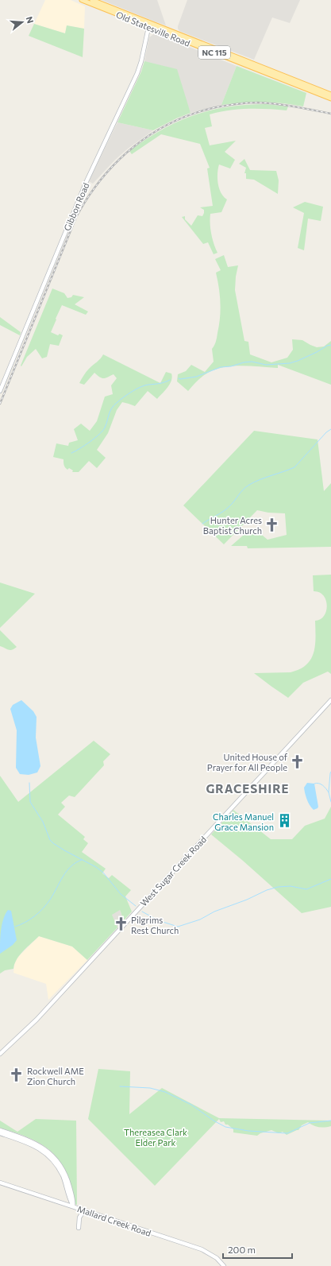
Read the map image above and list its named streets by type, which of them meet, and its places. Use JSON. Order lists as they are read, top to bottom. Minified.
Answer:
{"streets":{"main road":["Old Statesville Road","NC 115","Gibbon Road","West Sugar Creek Road","Mallard Creek Road"]},"crossings":[["Old Statesville Road","Gibbon Road"]],"districts":["GRACESHIRE"],"parks":["Thereasea Clark Elder Park"],"places":{"church":["Hunter Acres Baptist Church","United House of Prayer for All People","Pilgrims Rest Church","Rockwell AME Zion Church"],"building":["Charles Manuel Grace Mansion"]},"scale_bar":"200 m","north":"right"}
